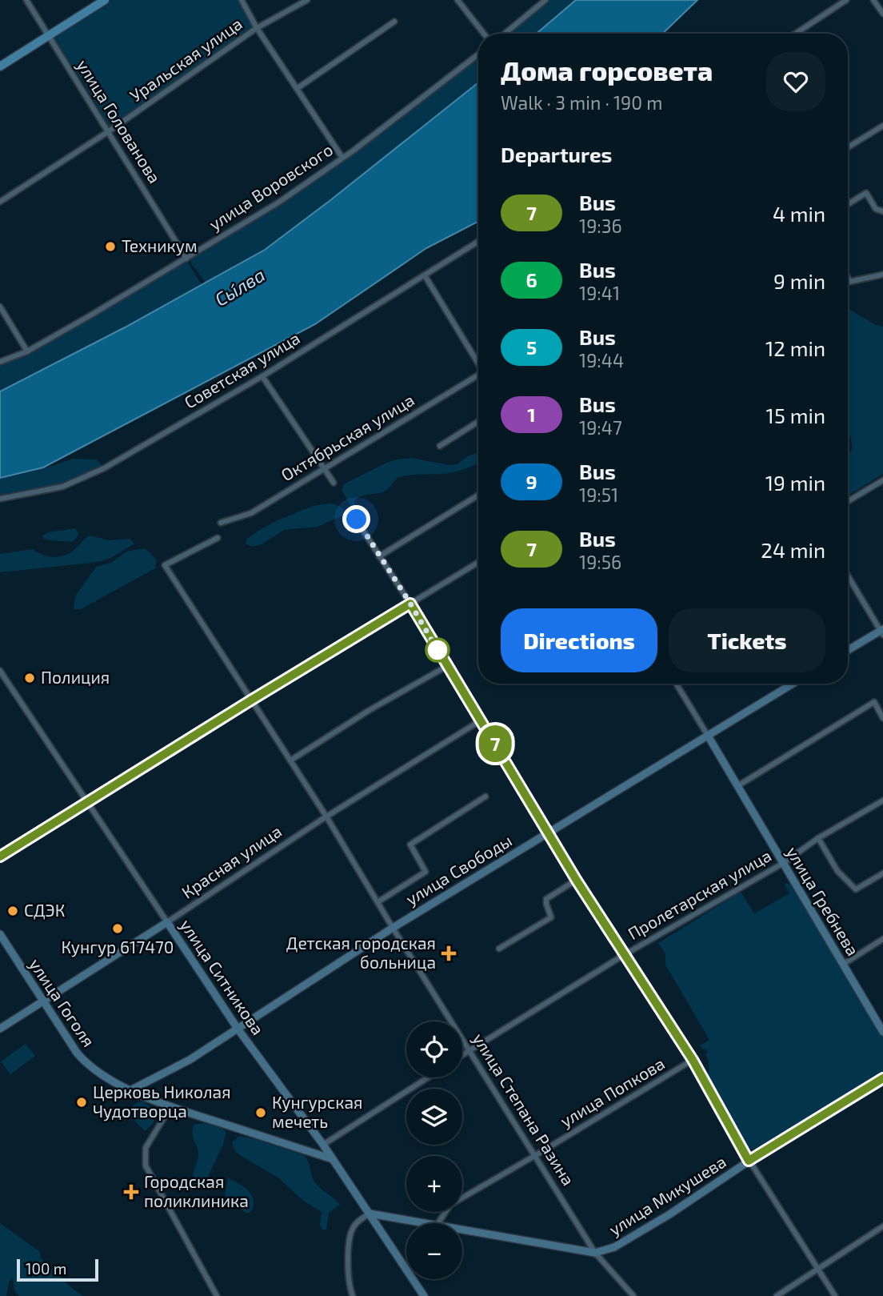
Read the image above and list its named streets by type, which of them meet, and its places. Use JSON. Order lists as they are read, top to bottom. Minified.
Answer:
{"streets":{"street":["Уральская улица","улица Голованова","улица Воровского","Советская улица","Октябрьская улица","Красная улица","улица Свободы","Пролетарская улица","улица Гребнева","улица Ситникова","улица Гоголя","улица Попкова","улица Степана Разина","улица Микушева"]},"crossings":[["Уральская улица","улица Голованова"],["улица Голованова","улица Воровского"],["Красная улица","улица Ситникова"],["Красная улица","улица Гоголя"],["Красная улица","улица Степана Разина"],["улица Свободы","улица Гребнева"],["улица Свободы","улица Ситникова"],["улица Свободы","улица Гоголя"],["улица Свободы","улица Степана Разина"],["Пролетарская улица","улица Гребнева"],["Пролетарская улица","улица Степана Разина"],["улица Ситникова","улица Гоголя"],["улица Ситникова","улица Микушева"],["улица Попкова","улица Степана Разина"],["улица Степана Разина","улица Микушева"]],"water":["Сы́лва"],"places":{"other":["Техникум","Полиция","СДЭК","Кунгур 617470","Церковь Николая Чудотворца","Кунгурская мечеть"],"health":["Детская городская больница","Городская поликлиника"]},"lines":["bus line 7"],"scale_bar":"100 m","page":{"on_map":"7","heading":[["Дома горсовета","Walk · 3 min · 190 m"],"Departures"],"list":[{"mark":"7","name":"Bus","note":"19:36","value":"4 min"},{"mark":"6","name":"Bus","note":"19:41","value":"9 min"},{"mark":"5","name":"Bus","note":"19:44","value":"12 min"},{"mark":"1","name":"Bus","note":"19:47","value":"15 min"},{"mark":"9","name":"Bus","note":"19:51","value":"19 min"},{"mark":"7","name":"Bus","note":"19:56","value":"24 min"}],"buttons":["Directions","Tickets"],"map_buttons":["+","−"],"scale":"100 m"}}
